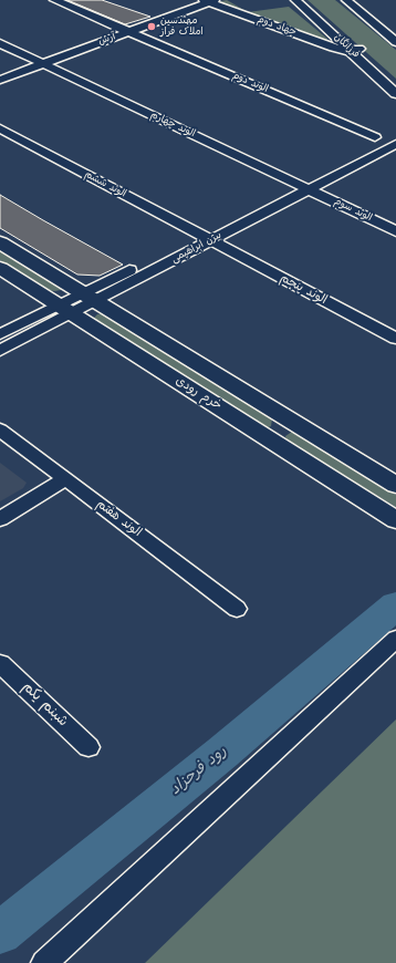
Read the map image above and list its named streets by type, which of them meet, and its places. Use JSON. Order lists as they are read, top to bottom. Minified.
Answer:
{"streets":{"main road":["خرم رودی"],"street":["جهاد دوم","آرش","فرزانگان","الوند دوم","الوند چهارم","الوند ششم","الوند سوم","بیژن ابراهیمی","الوند پنجم","الوند هفتم","شبنم یکم"]},"crossings":[["جهاد دوم","آرش"],["جهاد دوم","فرزانگان"],["آرش","الوند دوم"],["آرش","الوند چهارم"],["الوند دوم","بیژن ابراهیمی"],["الوند چهارم","الوند سوم"],["الوند چهارم","بیژن ابراهیمی"],["الوند ششم","بیژن ابراهیمی"],["الوند ششم","الوند پنجم"],["الوند سوم","بیژن ابراهیمی"],["بیژن ابراهیمی","الوند پنجم"],["بیژن ابراهیمی","خرم رودی"]],"water":["رود فرحزاد"],"places":["مهندسین املاک فراز"]}
